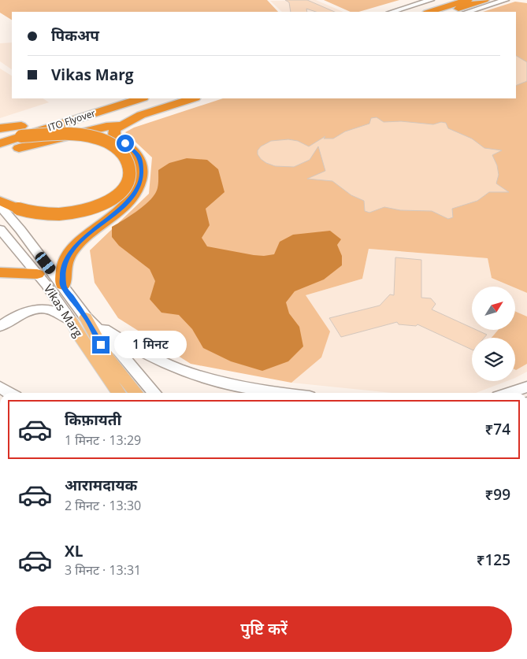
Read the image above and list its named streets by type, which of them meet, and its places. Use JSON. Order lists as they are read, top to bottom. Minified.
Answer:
{"streets":{"highway":["ITO Flyover"],"main road":["Vikas Marg"]},"north":"top right","page":{"banner":["पिकअप","Vikas Marg"],"bubble":"1 मिनट","list":[{"name":"किफ़ायती","note":"1 मिनट · 13:29","value":"₹74"},{"name":"आरामदायक","note":"2 मिनट · 13:30","value":"₹99"},{"name":"XL","note":"3 मिनट · 13:31","value":"₹125"}],"buttons":"पुष्टि करें"}}
